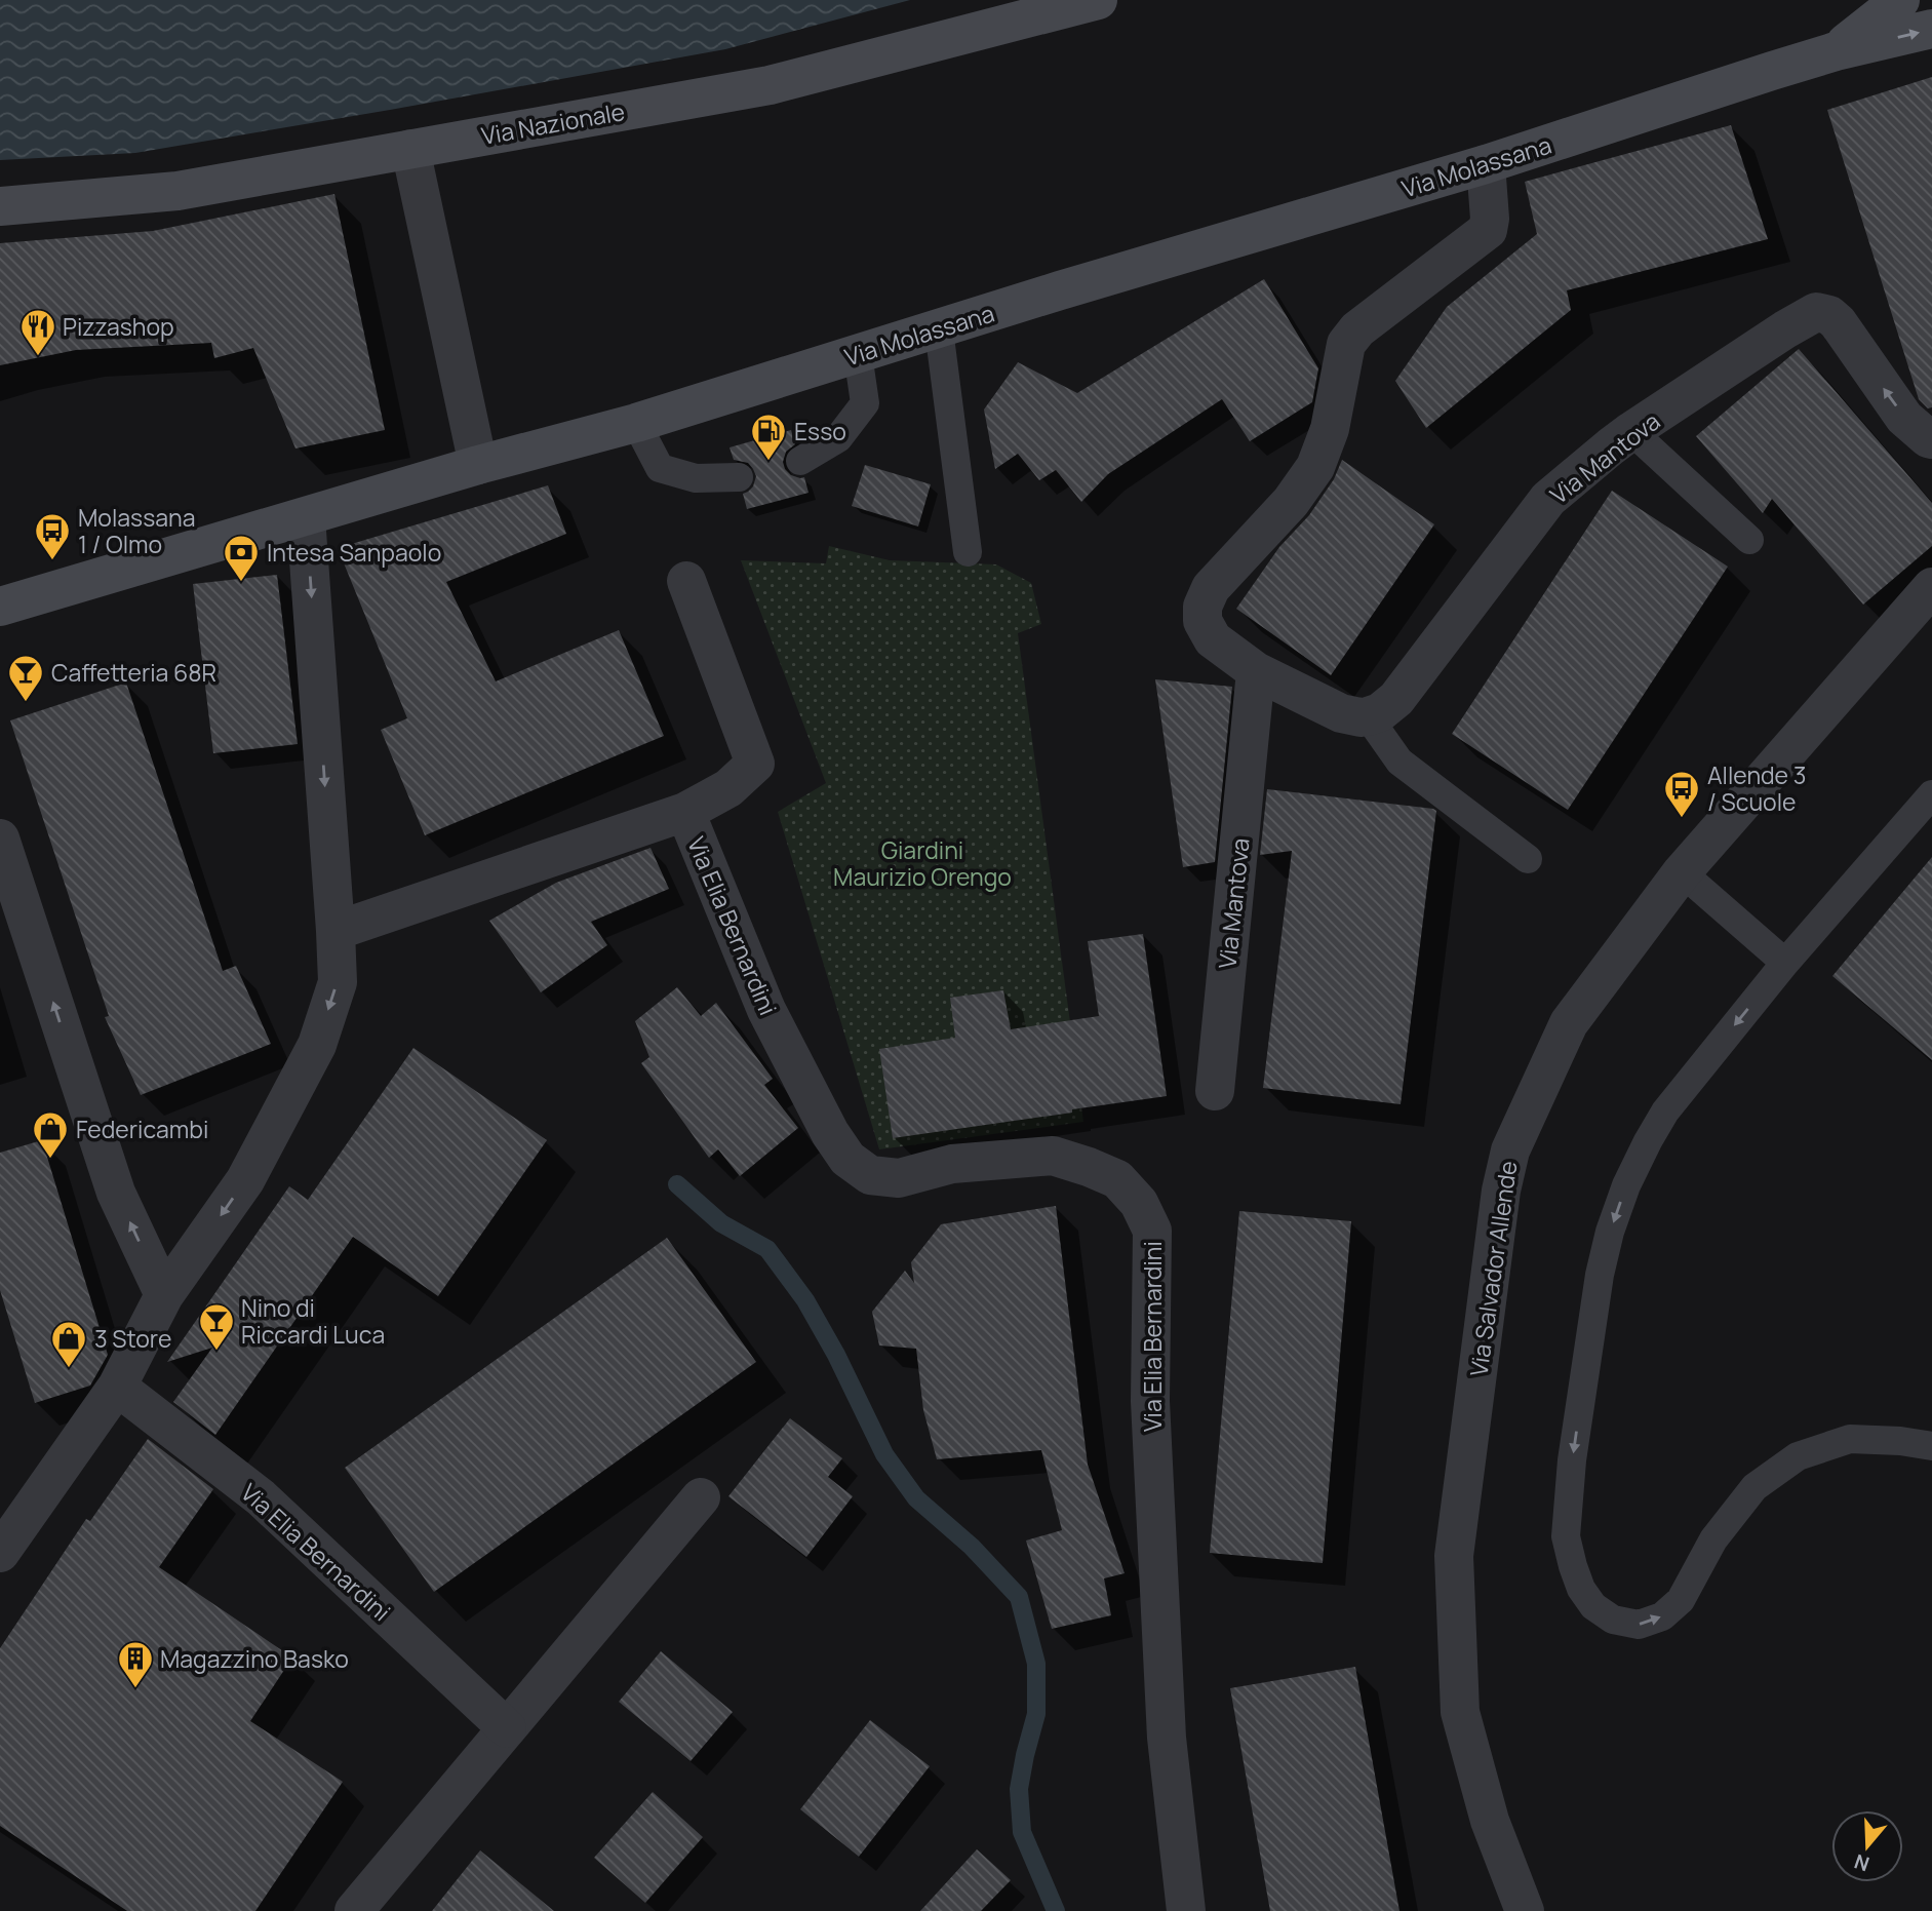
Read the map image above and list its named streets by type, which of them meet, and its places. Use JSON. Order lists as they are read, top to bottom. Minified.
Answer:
{"streets":{"main road":["Via Nazionale","Via Molassana"],"street":["Via Mantova","Via Elia Bernardini","Via Salvador Allende"]},"parks":["Giardini Maurizio Orengo"],"places":{"restaurant":["Pizzashop"],"fuel station":["Esso"],"bus stop":["Molassana 1 / Olmo","Allende 3 / Scuole"],"bank":["Intesa Sanpaolo"],"bar":["Caffetteria 68R","Nino di Riccardi Luca"],"shop":["Federicambi","3 Store"],"building":["Magazzino Basko"]},"north":"bottom"}
